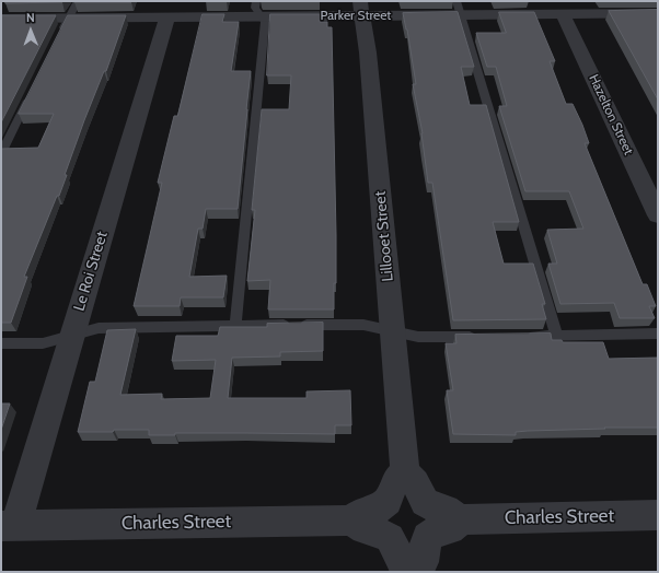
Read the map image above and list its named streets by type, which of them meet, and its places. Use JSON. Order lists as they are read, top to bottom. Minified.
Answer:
{"streets":{"street":["Parker Street","Hazelton Street","Lillooet Street","Le Roi Street","Charles Street"]},"crossings":[["Parker Street","Hazelton Street"],["Parker Street","Lillooet Street"],["Parker Street","Le Roi Street"],["Lillooet Street","Charles Street"],["Le Roi Street","Charles Street"]],"north":"top"}
